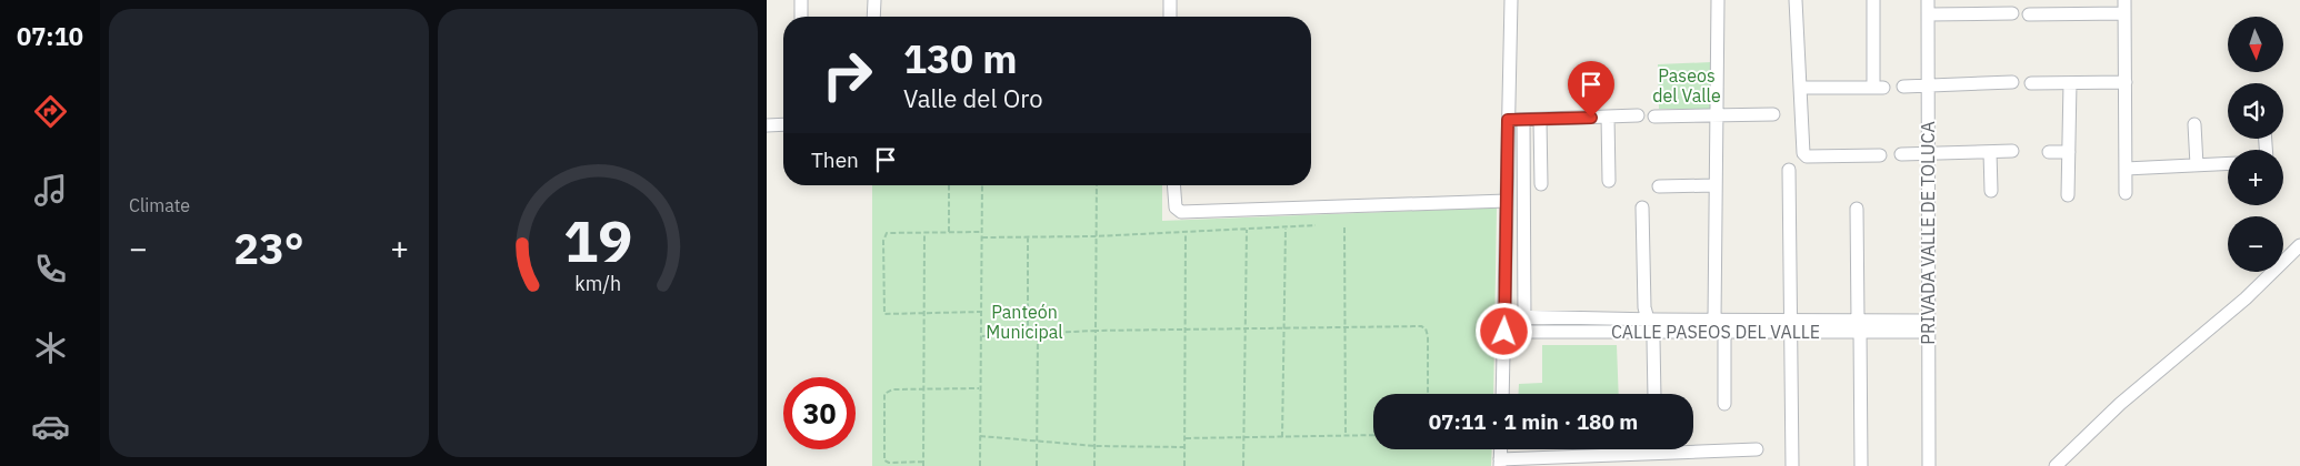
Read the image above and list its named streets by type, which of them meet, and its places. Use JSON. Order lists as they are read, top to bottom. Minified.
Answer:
{"streets":{"street":["PRIVADA VALLE DE TOLUCA","CALLE PASEOS DEL VALLE"]},"crossings":[["PRIVADA VALLE DE TOLUCA","CALLE PASEOS DEL VALLE"]],"parks":["Paseos del Valle","Panteón Municipal"],"north":"bottom","page":{"tabs":"07:10","tile":"Climate","map_buttons":["+","−"],"turn":["130 m","Valle del Oro"],"then":"Then","heat":["−","23°","+"],"limit":"30","trip":"07:11 · 1 min · 180 m","gauge":["19","km/h"]}}
